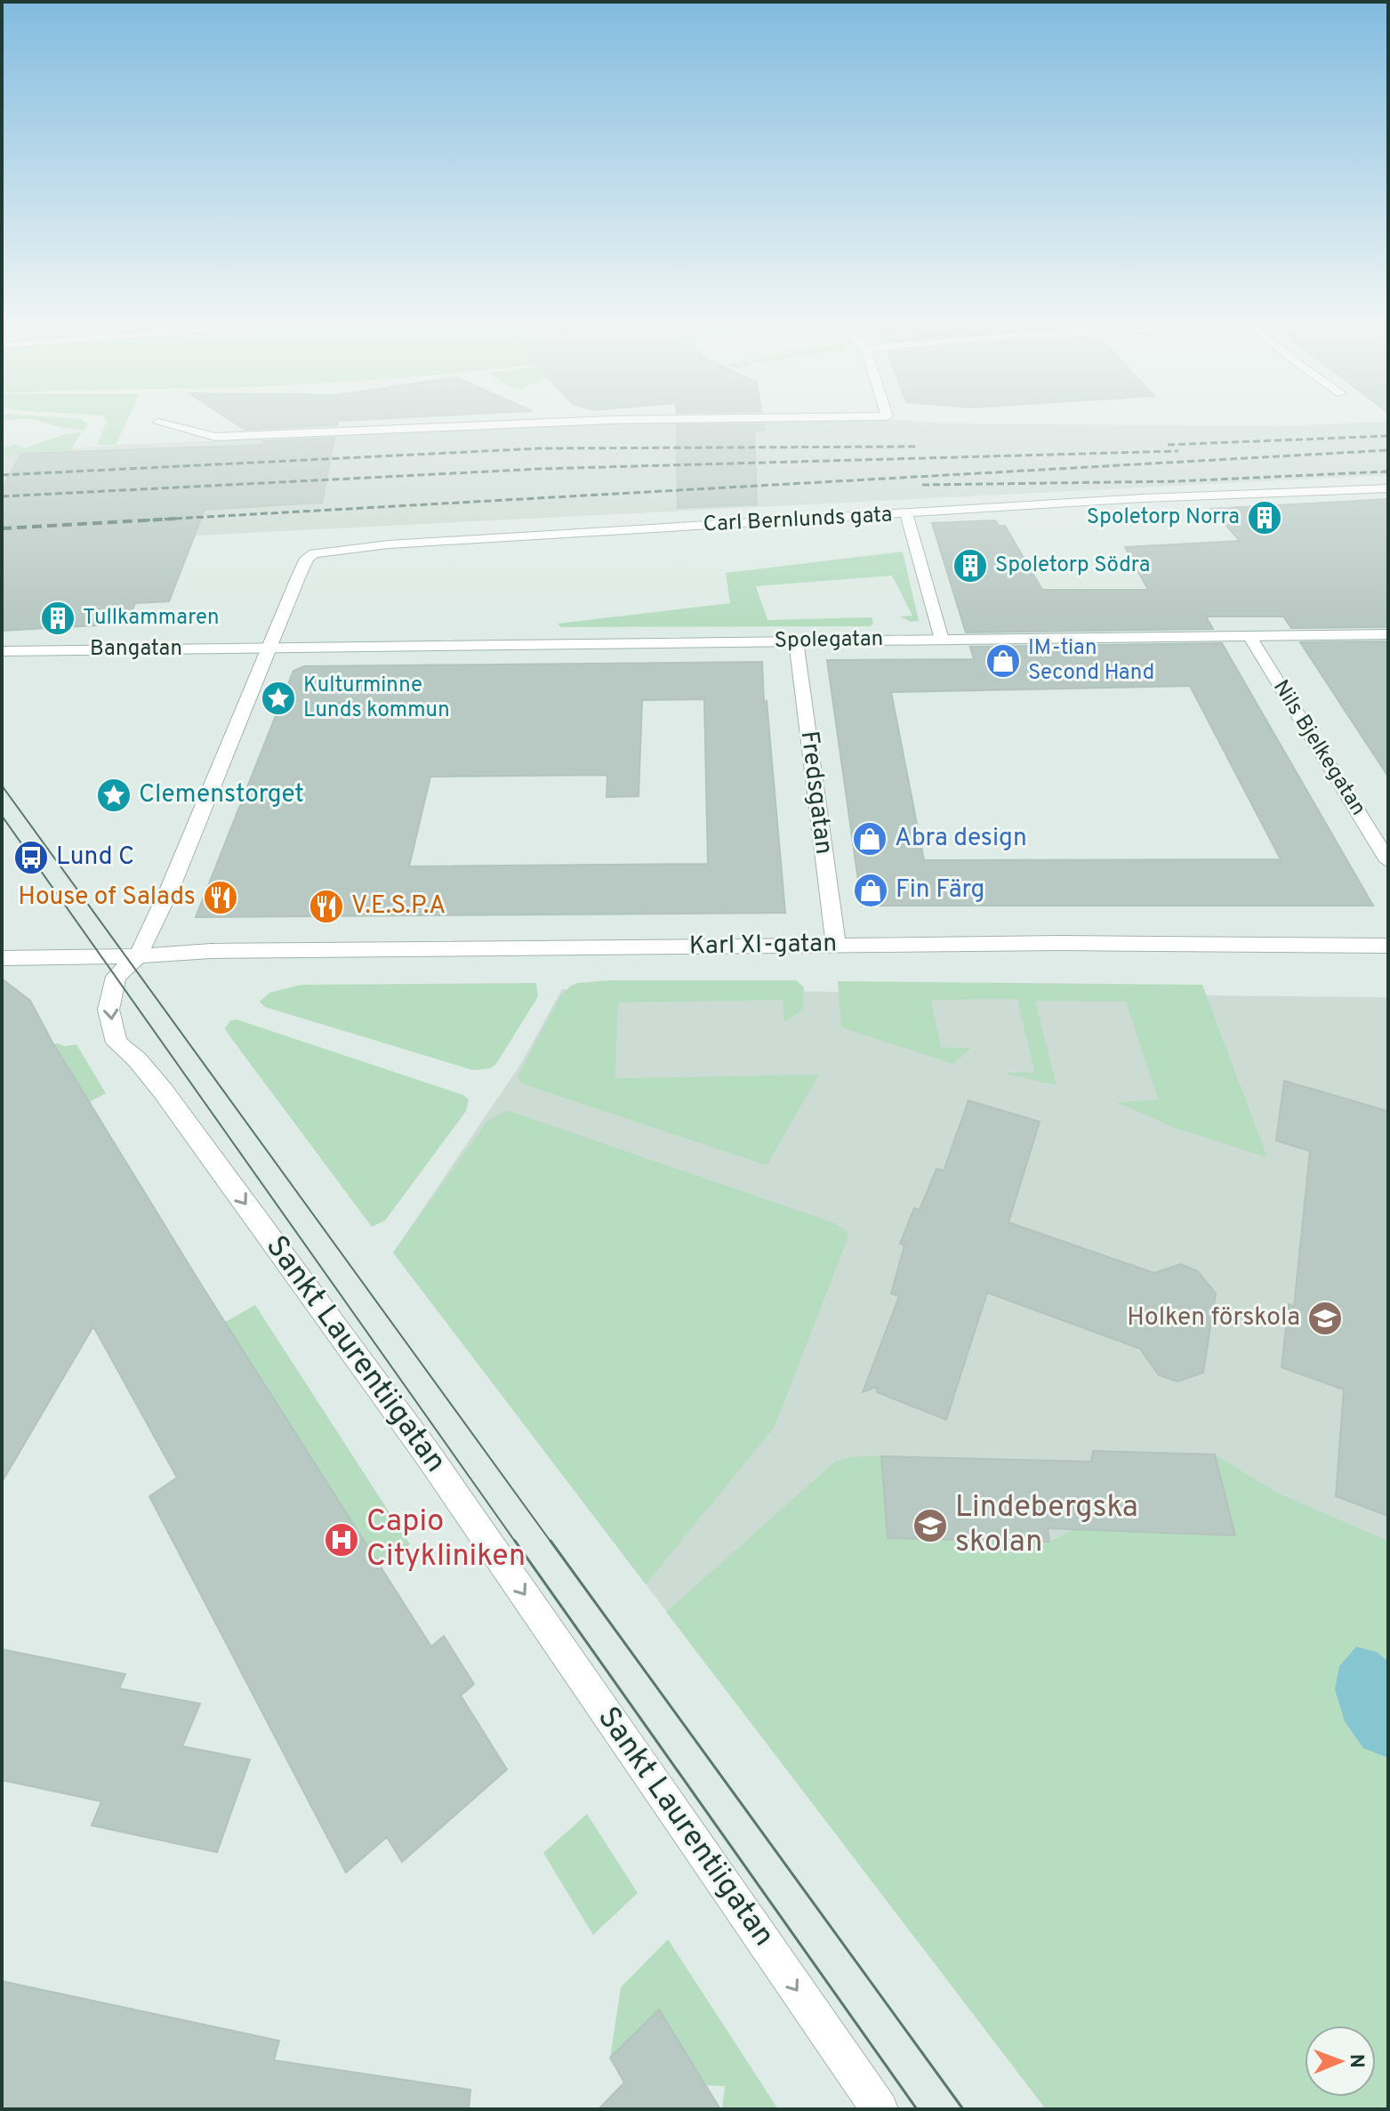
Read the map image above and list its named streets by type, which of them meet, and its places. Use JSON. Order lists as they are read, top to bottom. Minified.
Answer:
{"streets":{"street":["Carl Bernlunds gata","Spolegatan","Bangatan","Nils Bjelkegatan","Fredsgatan","Karl XI-gatan","Sankt Laurentiigatan"]},"crossings":[["Carl Bernlunds gata","Spolegatan"],["Carl Bernlunds gata","Bangatan"],["Spolegatan","Bangatan"],["Spolegatan","Nils Bjelkegatan"],["Spolegatan","Fredsgatan"],["Fredsgatan","Karl XI-gatan"],["Karl XI-gatan","Sankt Laurentiigatan"]],"one_way":["Sankt Laurentiigatan"],"places":{"building":["Spoletorp Norra","Spoletorp Södra","Tullkammaren"],"shop":["IM-tian Second Hand","Abra design","Fin Färg"],"place":["Kulturminne Lunds kommun","Clemenstorget"],"bus stop":["Lund C"],"restaurant":["House of Salads","V.E.S.P.A"],"school or university":["Holken förskola","Lindebergska skolan"],"hospital":["Capio Citykliniken"]},"north":"right"}
